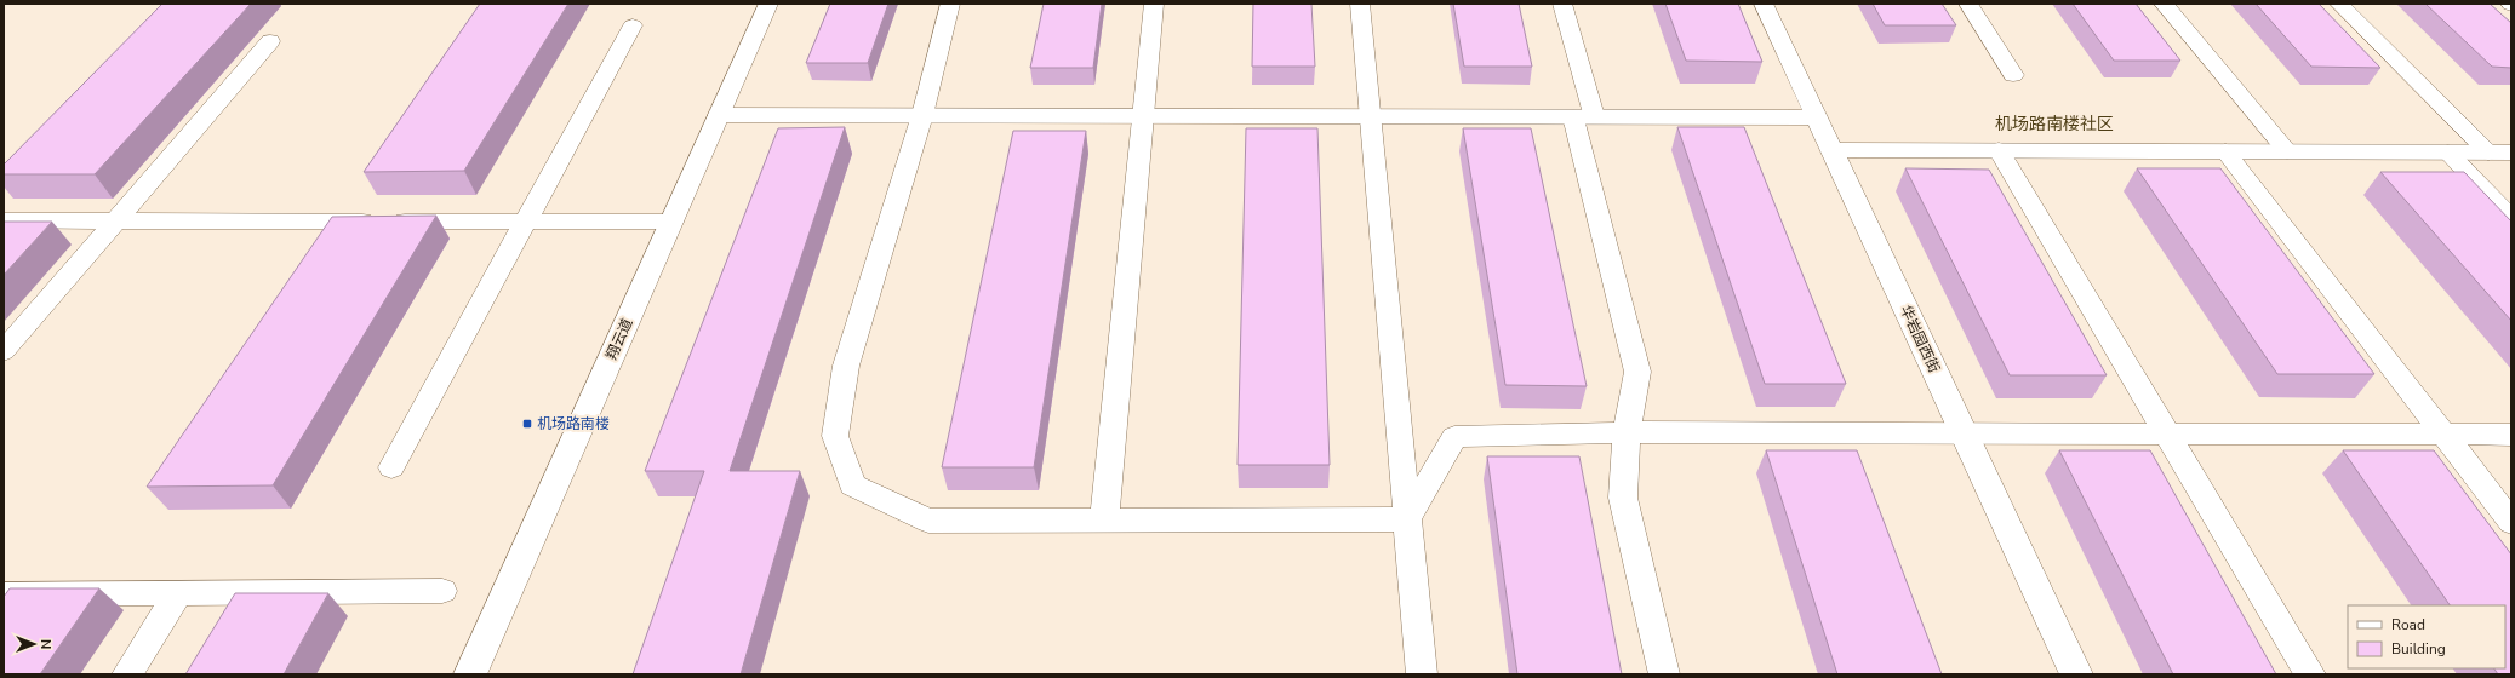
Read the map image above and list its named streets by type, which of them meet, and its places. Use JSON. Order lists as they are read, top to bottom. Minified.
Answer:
{"streets":{"street":["翔云道","华岩园西街"]},"districts":["机场路南楼社区"],"places":{"transit":["机场路南楼"]},"legend":["Road","Building"],"north":"right"}
